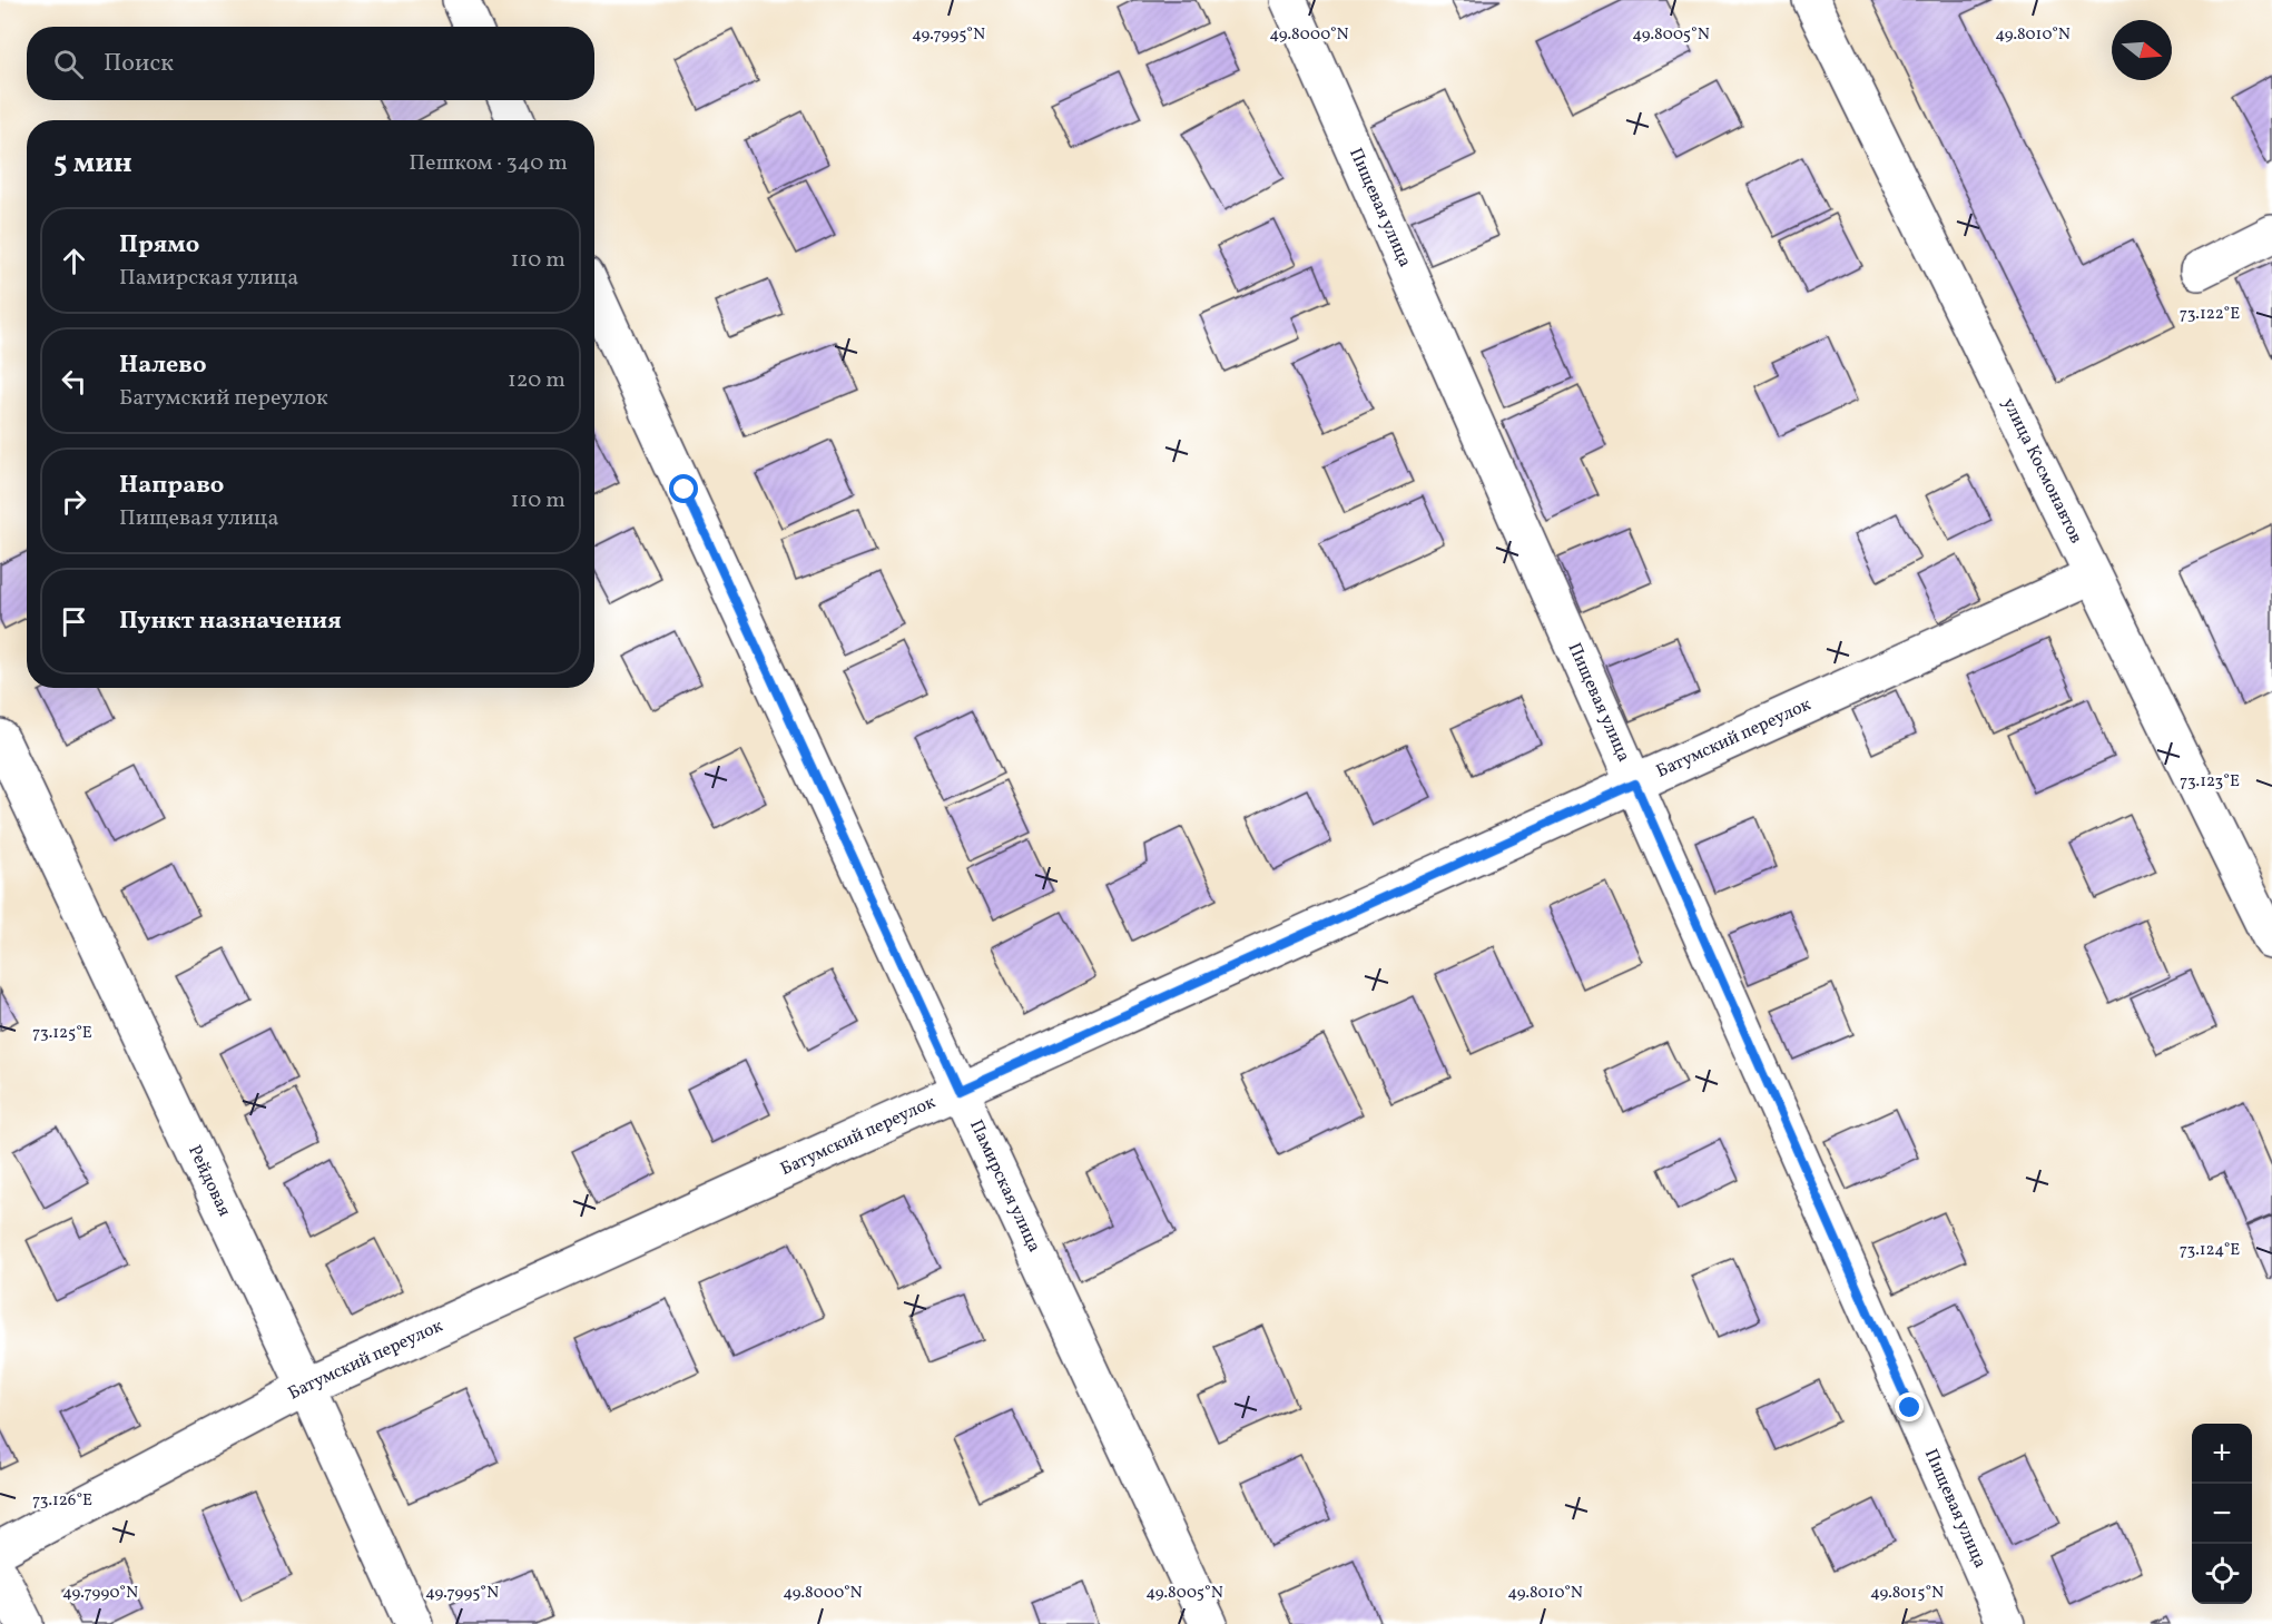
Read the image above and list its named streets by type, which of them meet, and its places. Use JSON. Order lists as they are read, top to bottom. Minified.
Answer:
{"streets":{"street":["Пищевая улица","улица Космонавтов","Батумский переулок","Рейдовая","Памирская улица"]},"crossings":[["Пищевая улица","Батумский переулок"],["улица Космонавтов","Батумский переулок"],["Батумский переулок","Рейдовая"],["Батумский переулок","Памирская улица"]],"north":"right","page":{"search":"Поиск","heading":["5 мин","Пешком · 340 m"],"list":[["Прямо","Памирская улица","110 m"],["Налево","Батумский переулок","120 m"],["Направо","Пищевая улица","110 m"],"Пункт назначения"],"map_buttons":["+","−"]},"coordinates":["49.7995°N","49.8000°N","49.8005°N","49.8010°N","73.122°E","73.123°E","73.125°E","73.124°E","73.126°E","49.7990°N","49.8015°N"]}
